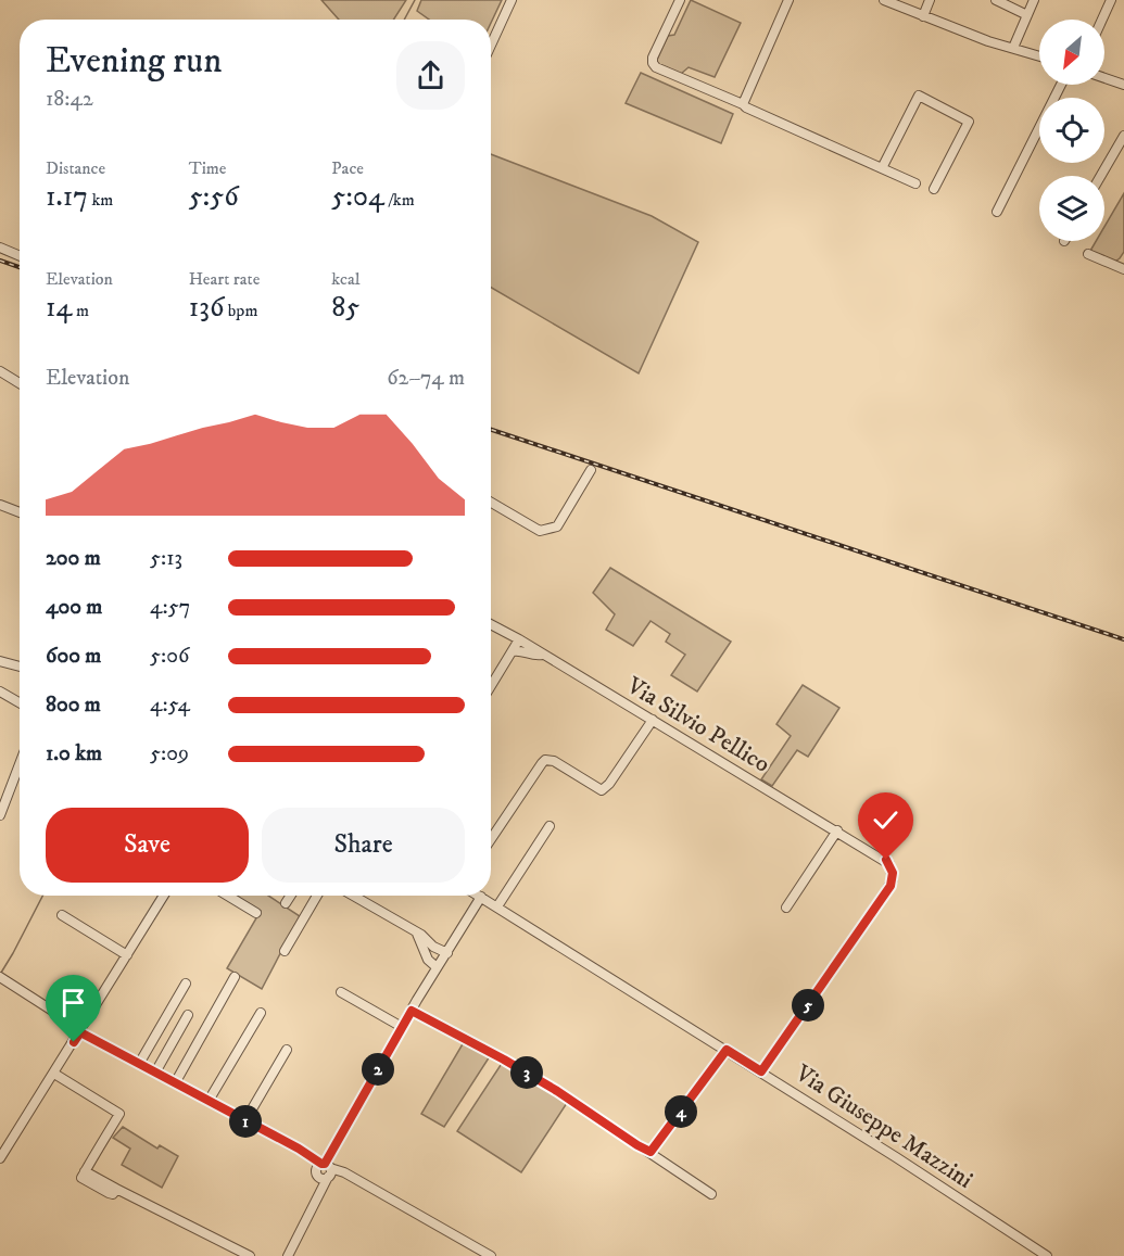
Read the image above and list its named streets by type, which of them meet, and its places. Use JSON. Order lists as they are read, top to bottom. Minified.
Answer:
{"streets":{"street":["Via Silvio Pellico","Via Giuseppe Mazzini"]},"crossings":[["Via Silvio Pellico","Via Giuseppe Mazzini"]],"north":"bottom left","page":{"heading":["Evening run","18:42"],"stats":[["Distance","1.17 km"],["Time","5:56"],["Pace","5:04 /km"],["Elevation","14 m"],["Heart rate","136 bpm"],["kcal","85"]],"chart":["Elevation","62–74 m"],"list":[{"name":"200 m","note":"5:13"},{"name":"400 m","note":"4:57"},{"name":"600 m","note":"5:06"},{"name":"800 m","note":"4:54"},{"name":"1.0 km","note":"5:09"}],"buttons":["Save","Share"],"pins":["5","2","3","4","1"]}}
